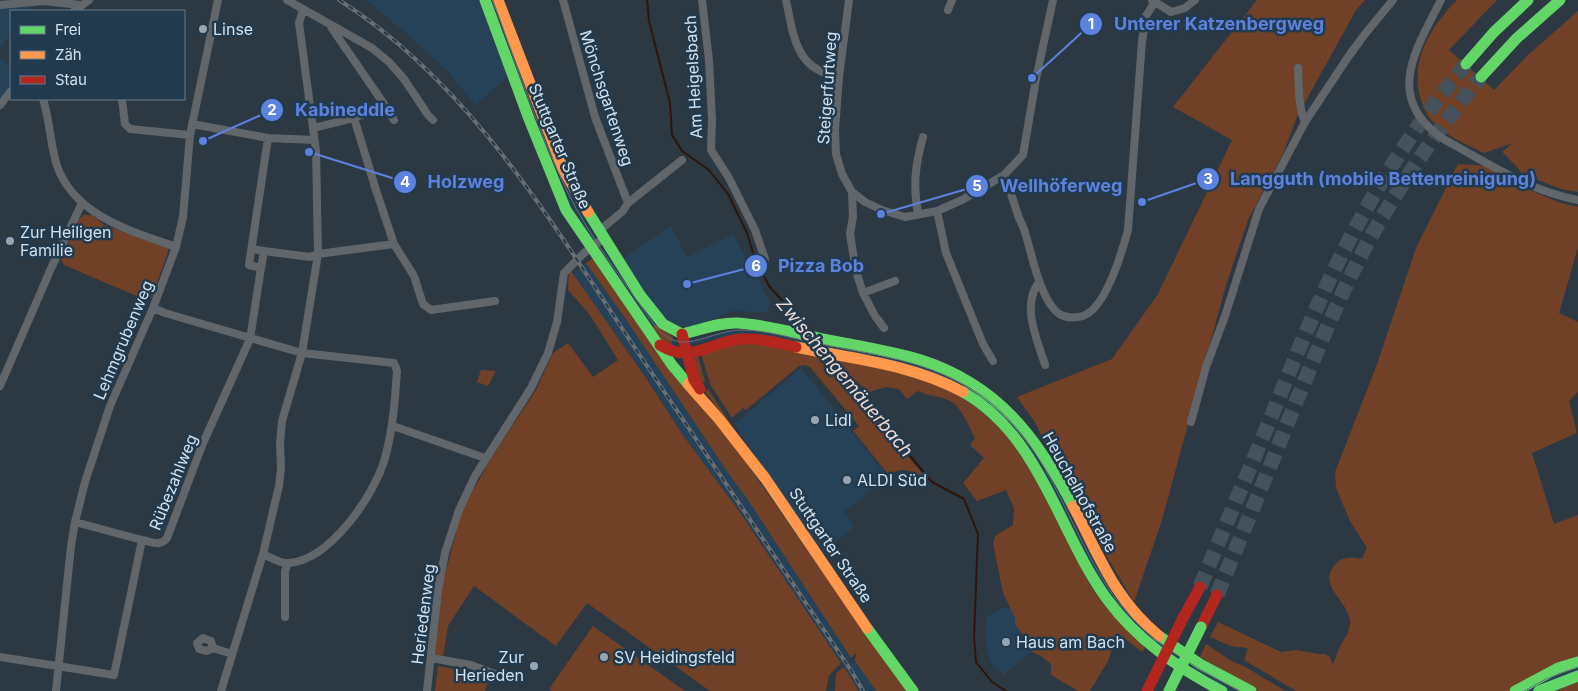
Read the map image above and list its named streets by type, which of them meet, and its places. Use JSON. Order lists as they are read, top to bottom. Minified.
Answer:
{"streets":{"main road":["Stuttgarter Straße","Heuchelhofstraße"],"street":["Am Heigelsbach","Steigerfurtweg","Mönchsgartenweg","Lehmgrubenweg","Rübezahlweg","Heriedenweg"]},"crossings":[["Stuttgarter Straße","Heuchelhofstraße"],["Stuttgarter Straße","Heriedenweg"],["Lehmgrubenweg","Rübezahlweg"]],"water":["Zwischengemäuerbach"],"places":["Linse","Unterer Katzenbergweg","Kabineddle","Holzweg","Langguth (mobile Bettenreinigung)","Wellhöferweg","Zur Heiligen Familie","Pizza Bob","Lidl","ALDI Süd","Haus am Bach","SV Heidingsfeld","Zur Herieden"],"legend":["Frei","Zäh","Stau"]}
